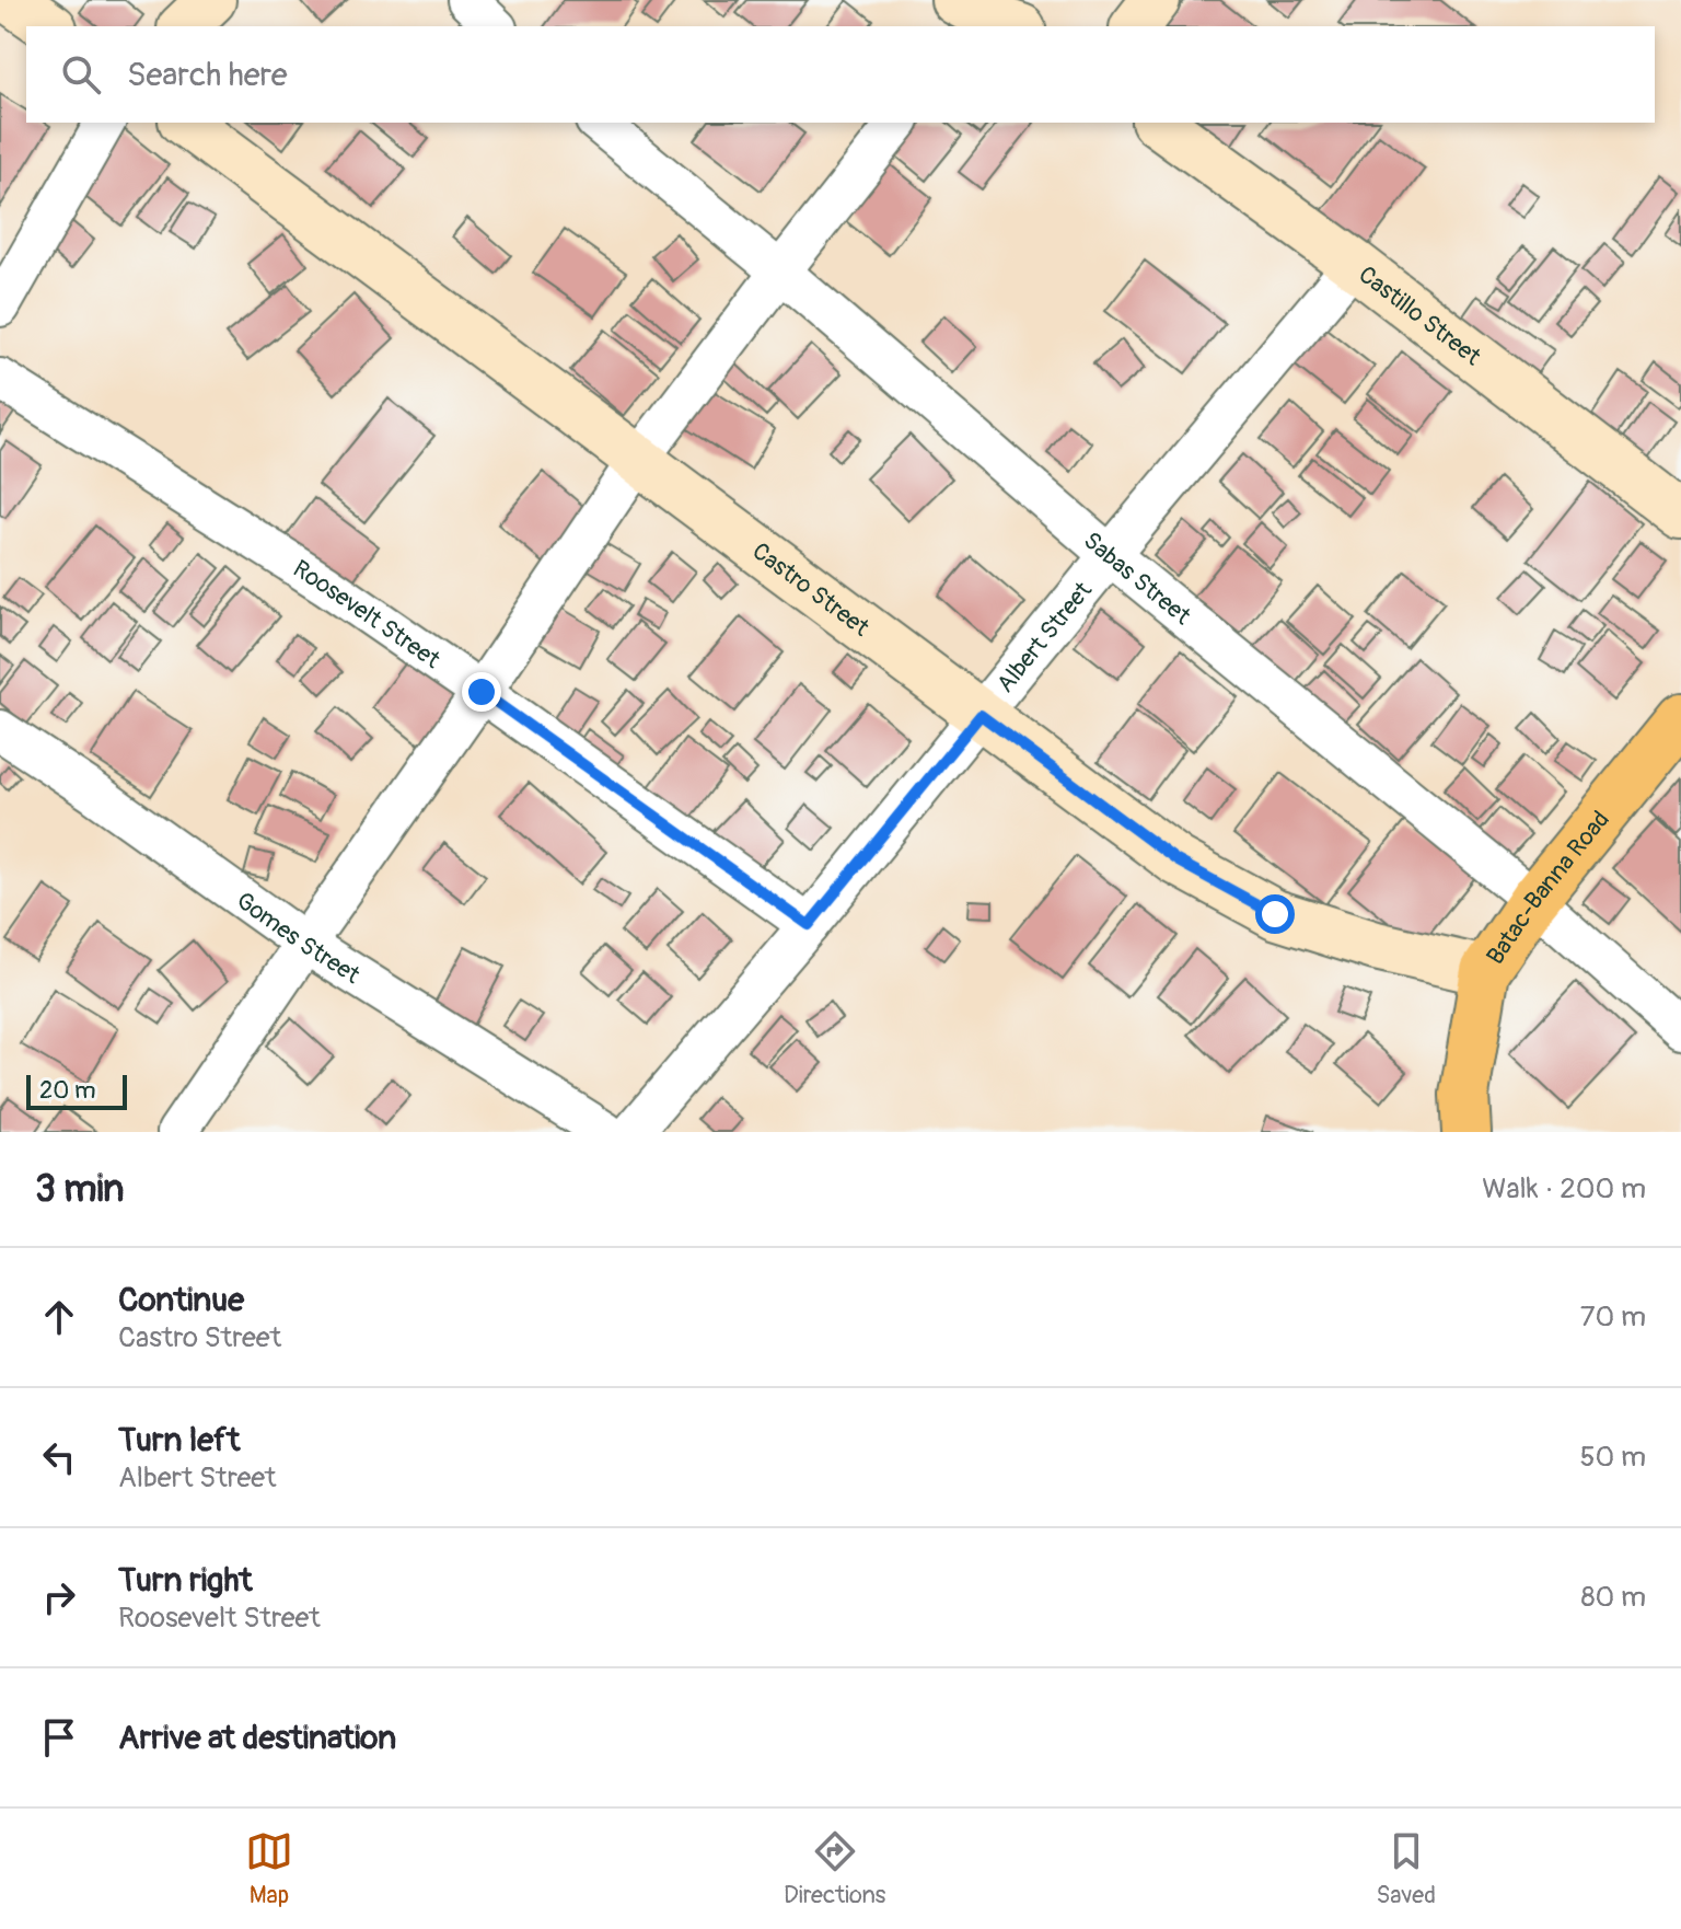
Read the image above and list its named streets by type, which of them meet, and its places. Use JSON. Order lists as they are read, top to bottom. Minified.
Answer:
{"streets":{"main road":["Castillo Street","Castro Street","Batac-Banna Road"],"street":["Sabas Street","Roosevelt Street","Albert Street","Gomes Street"]},"crossings":[["Castillo Street","Albert Street"],["Sabas Street","Albert Street"],["Sabas Street","Batac-Banna Road"],["Castro Street","Albert Street"],["Castro Street","Batac-Banna Road"],["Roosevelt Street","Albert Street"]],"scale_bar":"20 m","page":{"search":"Search here","scale":"20 m","heading":["3 min","Walk · 200 m"],"list":[["Continue","Castro Street","70 m"],["Turn left","Albert Street","50 m"],["Turn right","Roosevelt Street","80 m"],"Arrive at destination"],"nav":["Map","Directions","Saved"]}}
